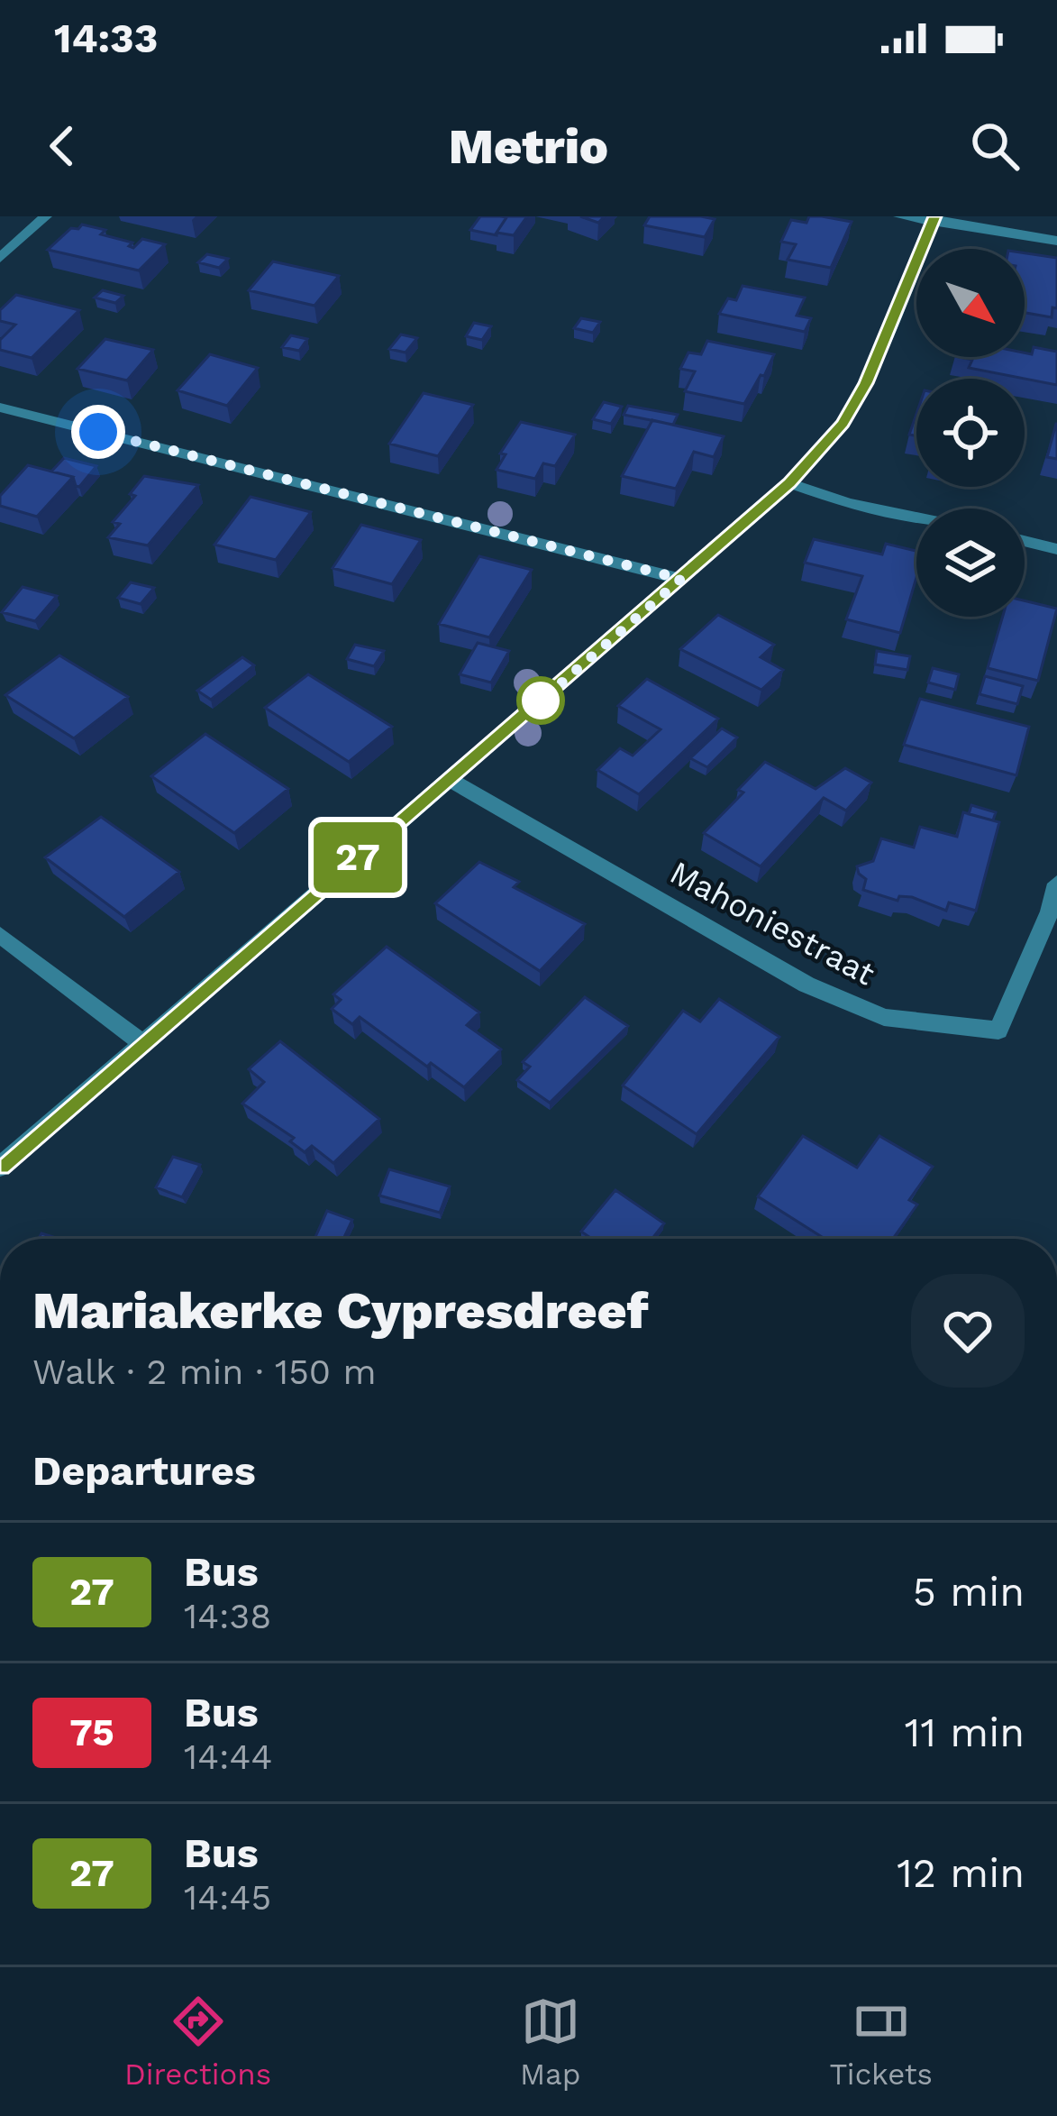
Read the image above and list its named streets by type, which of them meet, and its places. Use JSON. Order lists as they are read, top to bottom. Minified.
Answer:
{"streets":{"street":["Mahoniestraat"]},"lines":["bus line 27"],"north":"bottom right","page":{"status":"14:33","header":"Metrio","on_map":"27","heading":[["Mariakerke Cypresdreef","Walk · 2 min · 150 m"],"Departures"],"list":[{"mark":"27","name":"Bus","note":"14:38","value":"5 min"},{"mark":"75","name":"Bus","note":"14:44","value":"11 min"},{"mark":"27","name":"Bus","note":"14:45","value":"12 min"}],"tabs":["Directions","Map","Tickets"]}}
